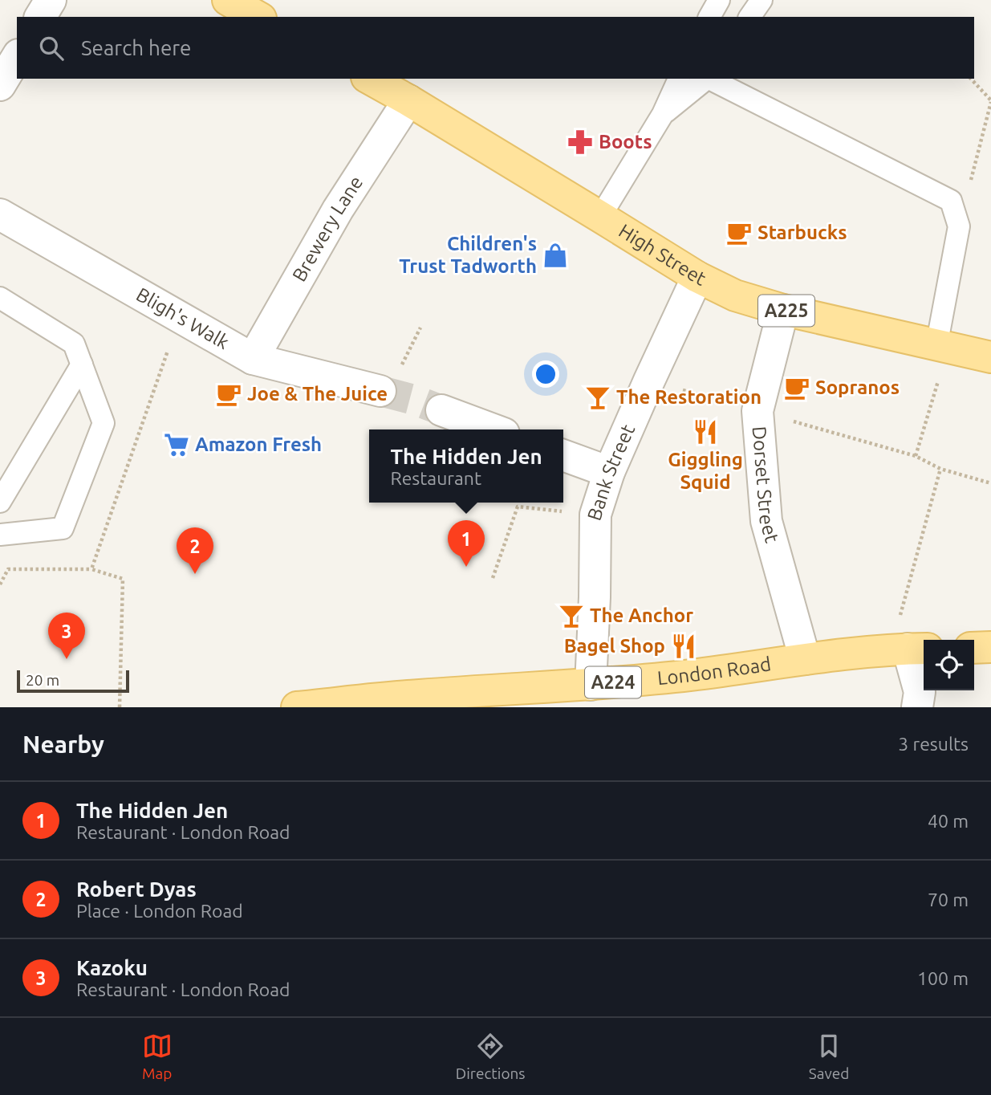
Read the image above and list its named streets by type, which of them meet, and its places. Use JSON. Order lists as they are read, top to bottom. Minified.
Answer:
{"streets":{"main road":["High Street","A225","London Road","A224"],"street":["Brewery Lane","Bligh's Walk","Bank Street","Dorset Street"]},"crossings":[["Brewery Lane","High Street"],["Brewery Lane","Bligh's Walk"],["High Street","Bank Street"],["High Street","Dorset Street"],["Bank Street","London Road"],["Dorset Street","London Road"]],"places":{"pharmacy":["Boots"],"cafe":["Starbucks","Sopranos","Joe & The Juice"],"shop":["Children's Trust Tadworth"],"bar":["The Restoration","The Anchor"],"restaurant":["Giggling Squid","Bagel Shop"],"supermarket":["Amazon Fresh"]},"scale_bar":"20 m","page":{"search":"Search here","popup":["The Hidden Jen","Restaurant"],"pins":["1","2","3"],"scale":"20 m","heading":["Nearby","3 results"],"list":[{"mark":"1","name":"The Hidden Jen","note":"Restaurant · London Road","value":"40 m"},{"mark":"2","name":"Robert Dyas","note":"Place · London Road","value":"70 m"},{"mark":"3","name":"Kazoku","note":"Restaurant · London Road","value":"100 m"}],"nav":["Map","Directions","Saved"]}}
